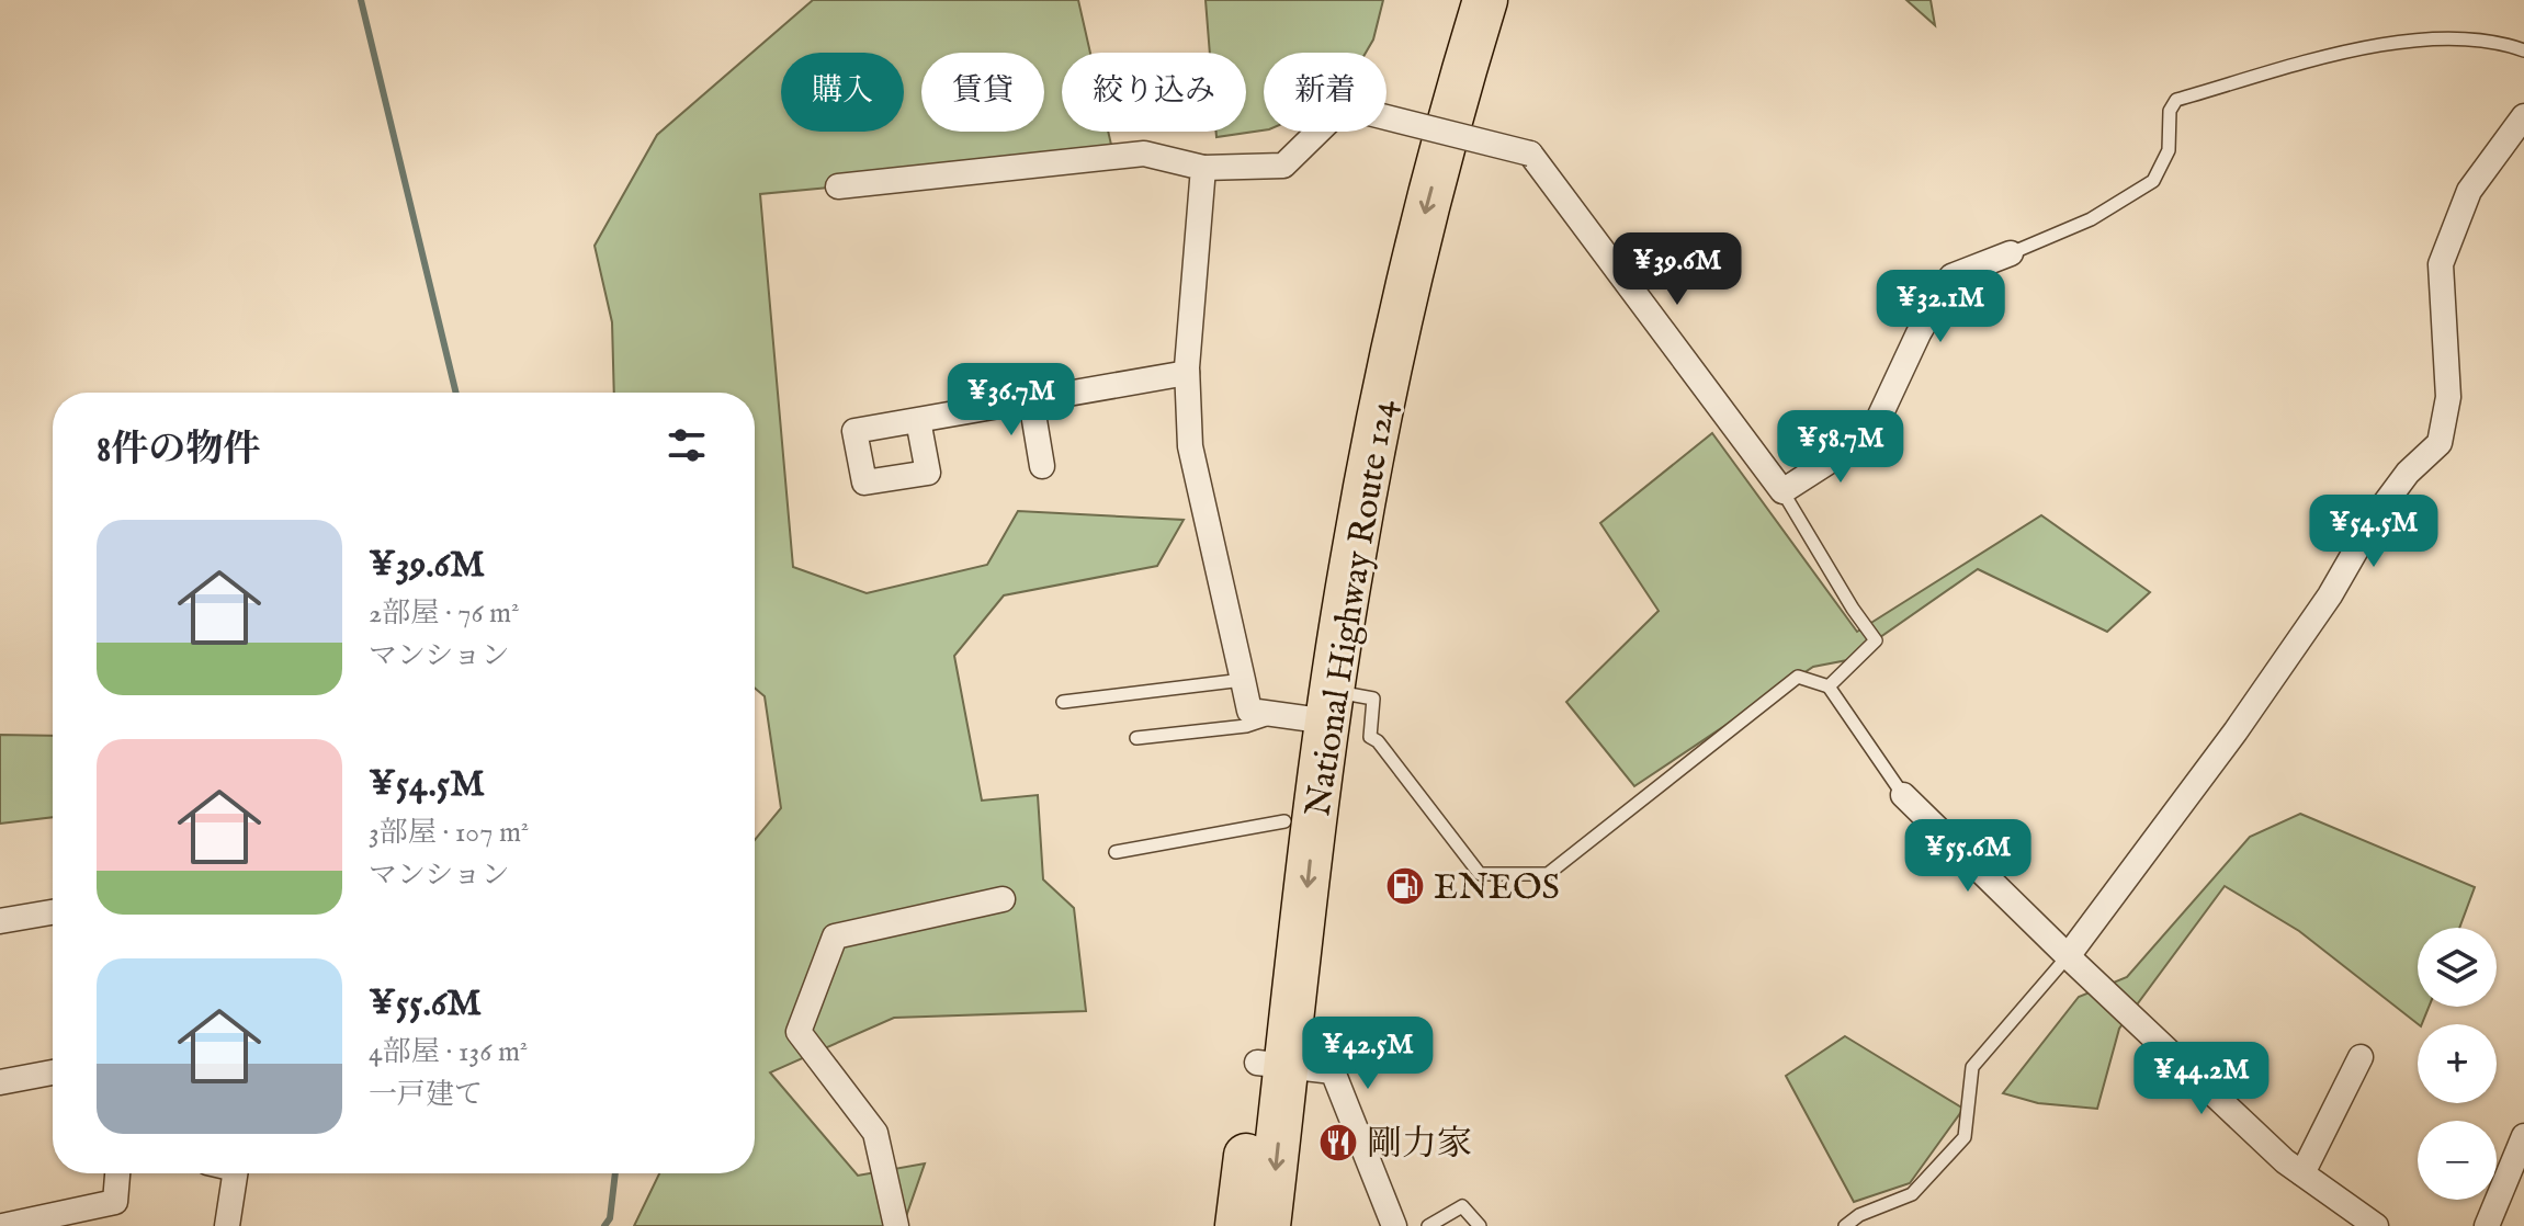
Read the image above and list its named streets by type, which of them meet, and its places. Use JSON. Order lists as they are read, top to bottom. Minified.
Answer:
{"streets":{"highway":["National Highway Route 124"]},"places":{"fuel station":["ENEOS"],"restaurant":["剛力家"]},"page":{"chip":["購入","賃貸","絞り込み","新着"],"price":["¥39.6M","¥32.1M","¥36.7M","¥58.7M","¥54.5M","¥55.6M","¥42.5M","¥44.2M"],"heading":"8件の物件","list":[{"name":"¥39.6M","note":"2部屋 · 76 m² · マンション"},{"name":"¥54.5M","note":"3部屋 · 107 m² · マンション"},{"name":"¥55.6M","note":"4部屋 · 136 m² · 一戸建て"}],"map_buttons":["+","−"]}}
